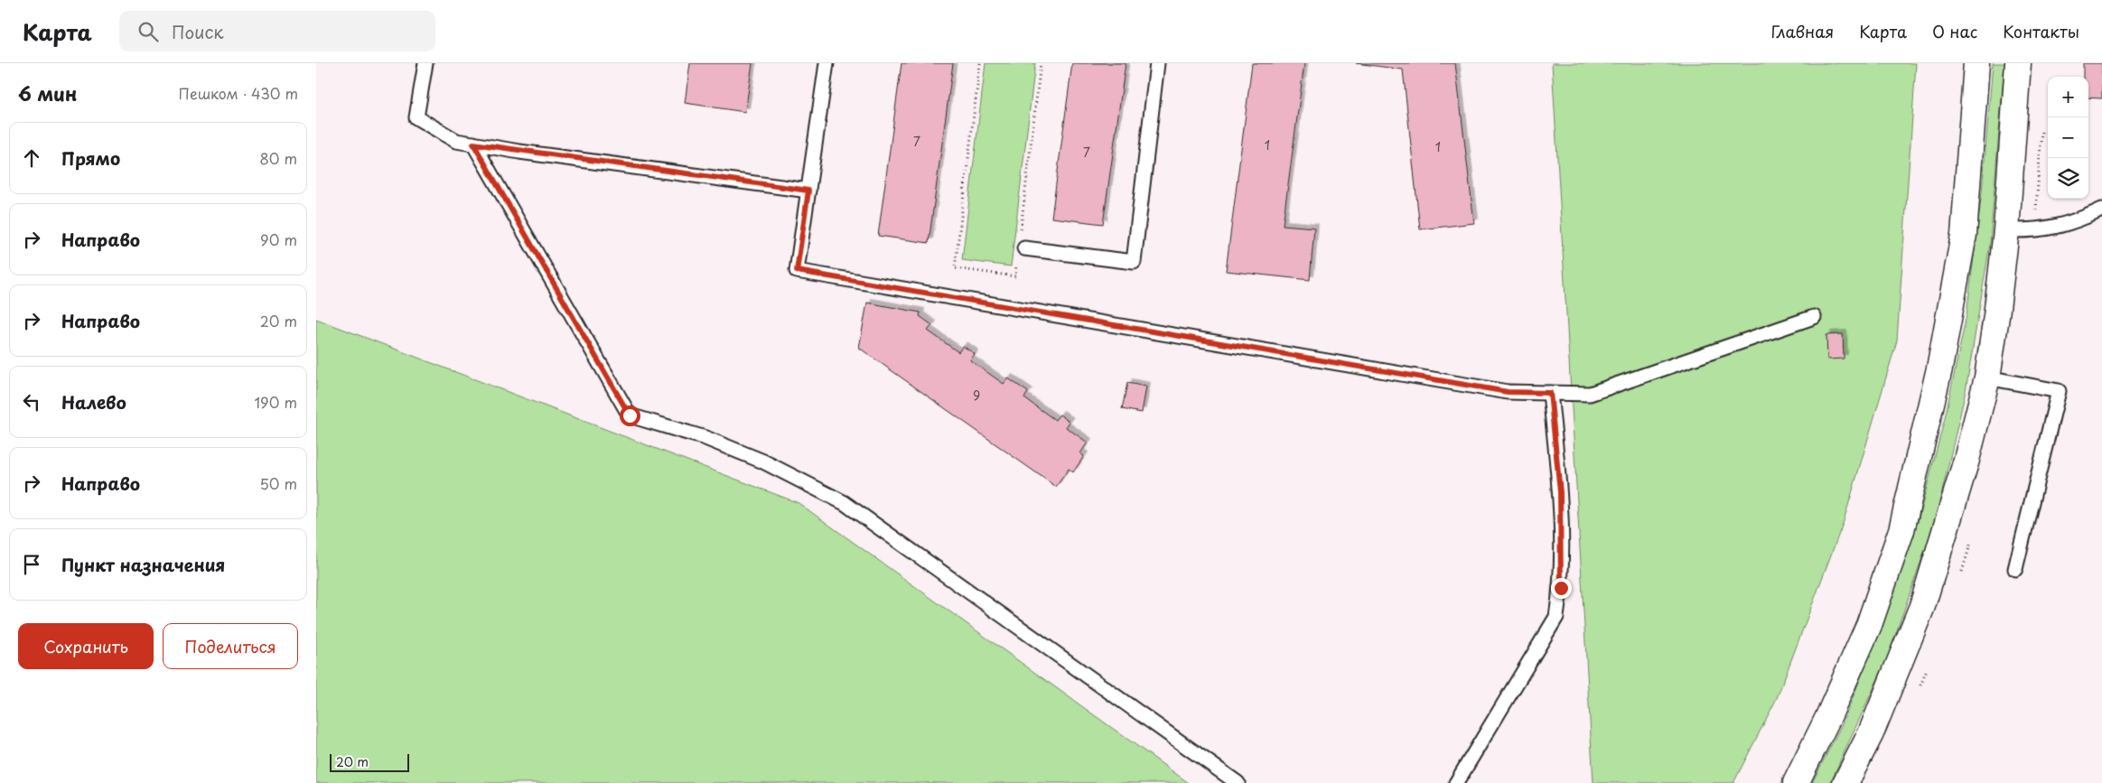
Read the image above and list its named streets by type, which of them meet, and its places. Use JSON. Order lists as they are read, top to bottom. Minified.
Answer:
{"house_numbers":["7","1","1","7","9"],"scale_bar":"20 m","page":{"header":"Карта","search":"Поиск","nav":["Главная","Карта","О нас","Контакты"],"heading":["6 мин","Пешком · 430 m"],"map_buttons":["+","−"],"list":[["Прямо","80 m"],["Направо","90 m"],["Направо","20 m"],["Налево","190 m"],["Направо","50 m"],"Пункт назначения"],"buttons":["Сохранить","Поделиться"],"scale":"20 m"}}
